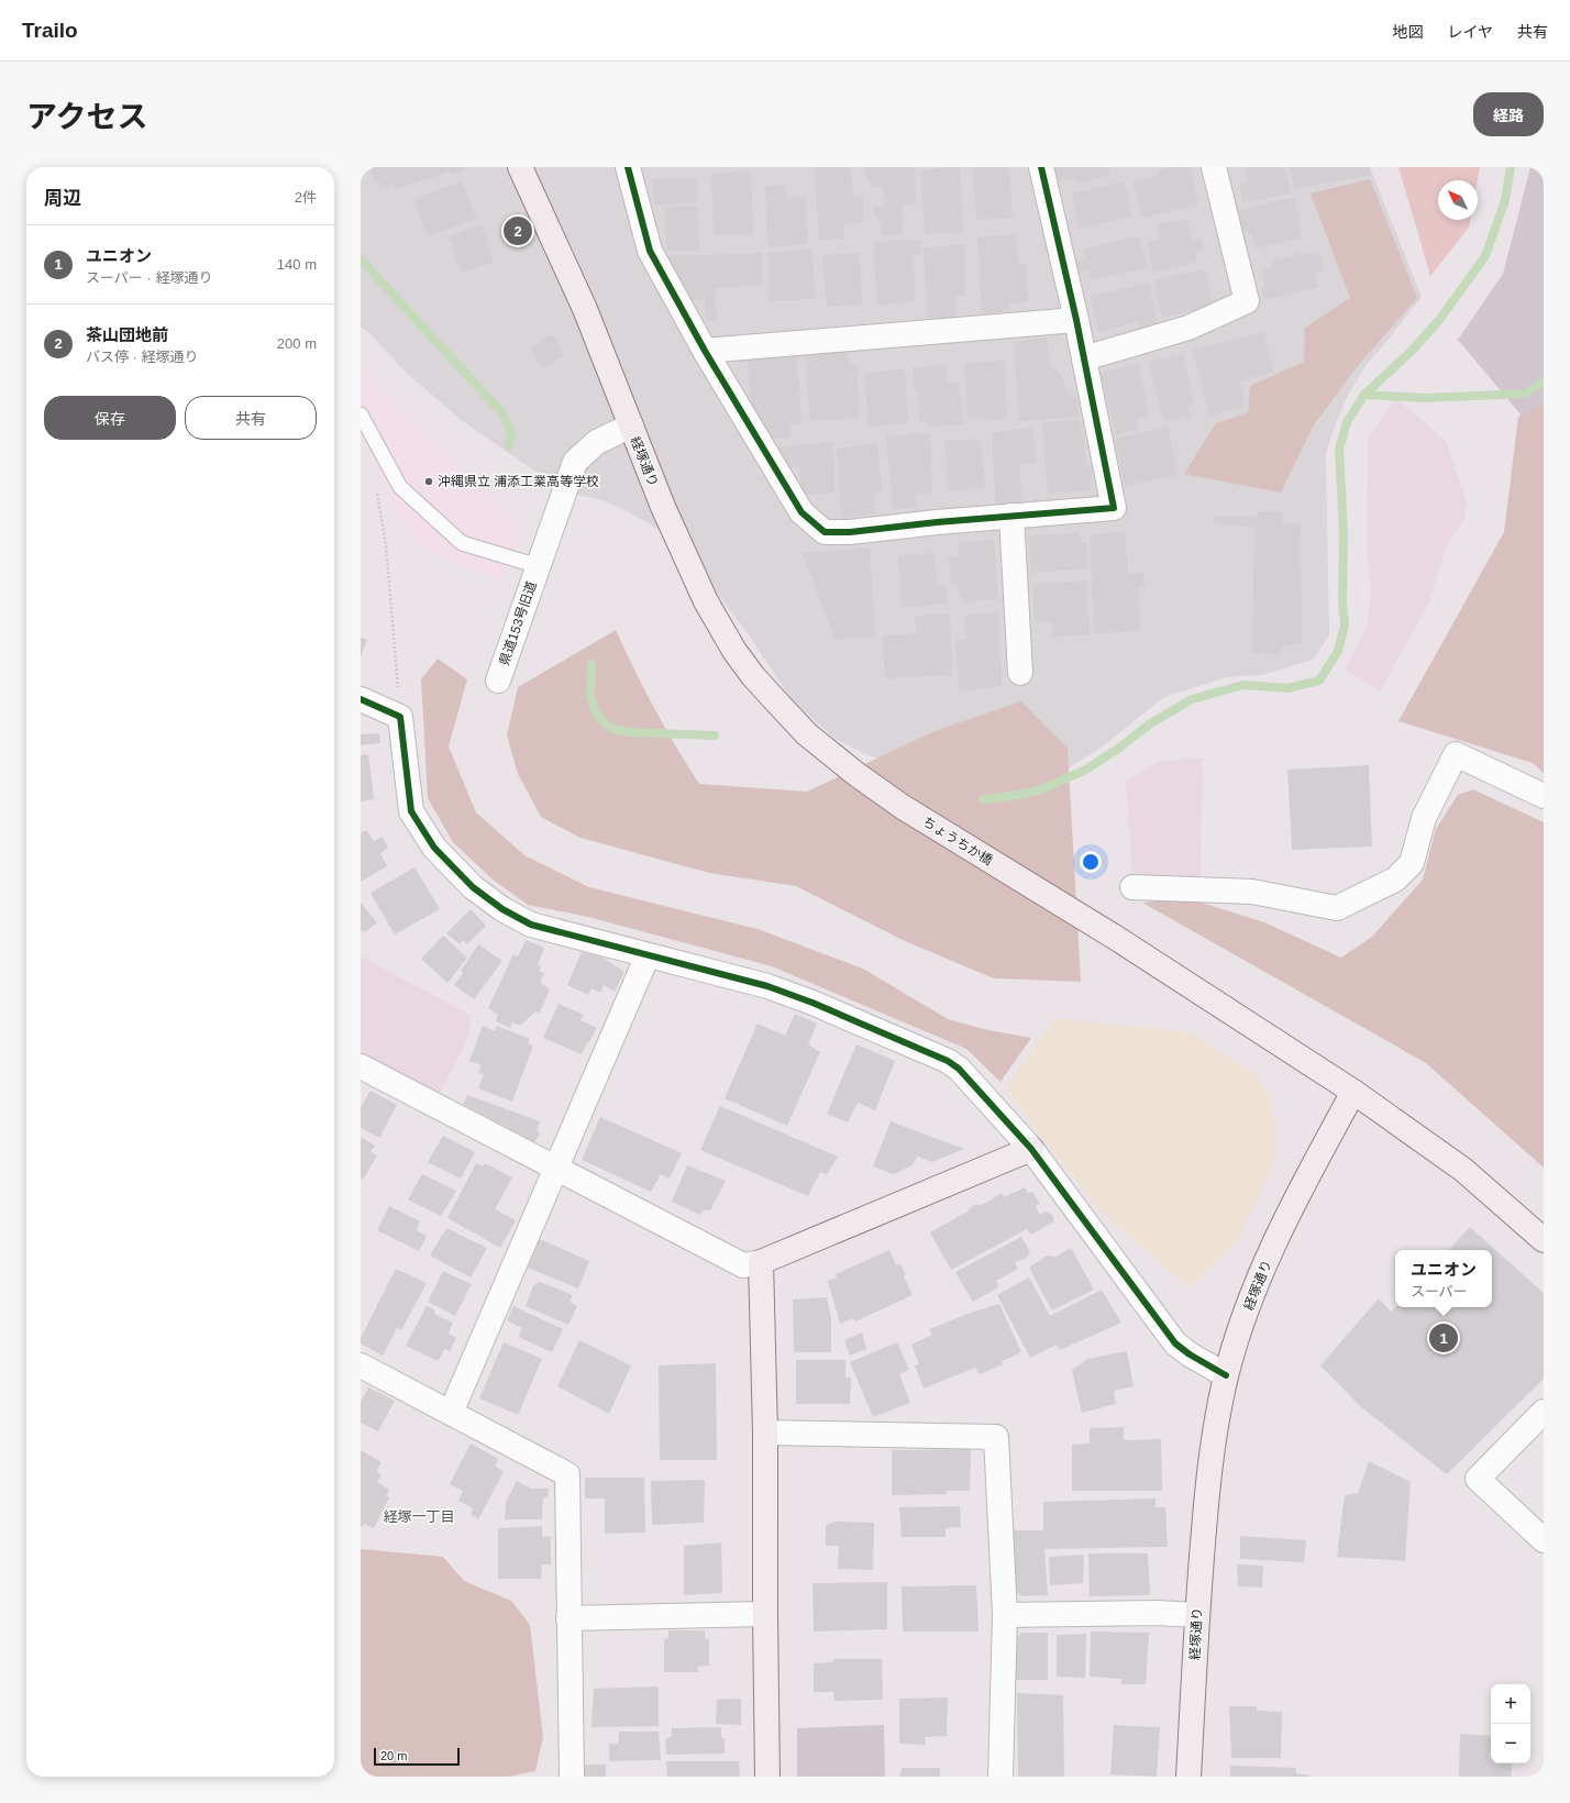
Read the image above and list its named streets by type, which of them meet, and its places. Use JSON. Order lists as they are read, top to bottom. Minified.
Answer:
{"streets":{"main road":["経塚通り","ちょうちか橋"],"street":["県道153号旧道"]},"crossings":[["経塚通り","県道153号旧道"],["経塚通り","ちょうちか橋"]],"districts":["経塚一丁目"],"places":["沖縄県立 浦添工業高等学校"],"scale_bar":"20 m","north":"top left","page":{"header":"Trailo","nav":["地図","レイヤ","共有"],"title":"アクセス","buttons":["経路",["保存","共有"]],"heading":["周辺","2件"],"pins":["2","1"],"list":[{"mark":"1","name":"ユニオン","note":"スーパー · 経塚通り","value":"140 m"},{"mark":"2","name":"茶山団地前","note":"バス停 · 経塚通り","value":"200 m"}],"popup":["ユニオン","スーパー"],"map_buttons":["+","−"],"scale":"20 m"}}
